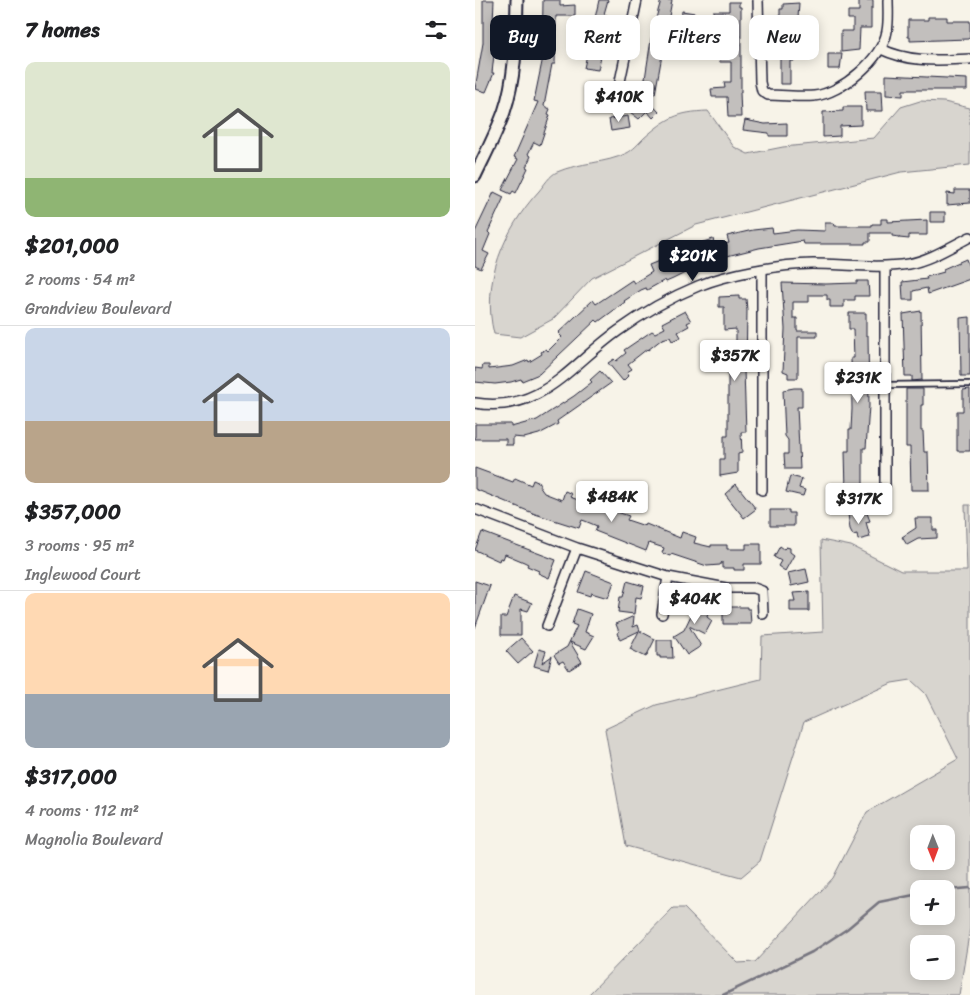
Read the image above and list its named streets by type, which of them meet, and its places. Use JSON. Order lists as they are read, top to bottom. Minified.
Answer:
{"north":"bottom","page":{"heading":"7 homes","chip":["Buy","Rent","Filters","New"],"list":[{"name":"$201,000","note":"2 rooms · 54 m² · Grandview Boulevard"},{"name":"$357,000","note":"3 rooms · 95 m² · Inglewood Court"},{"name":"$317,000","note":"4 rooms · 112 m² · Magnolia Boulevard"}],"price":["$410K","$201K","$357K","$231K","$484K","$317K","$404K"],"map_buttons":["+","−"]}}
